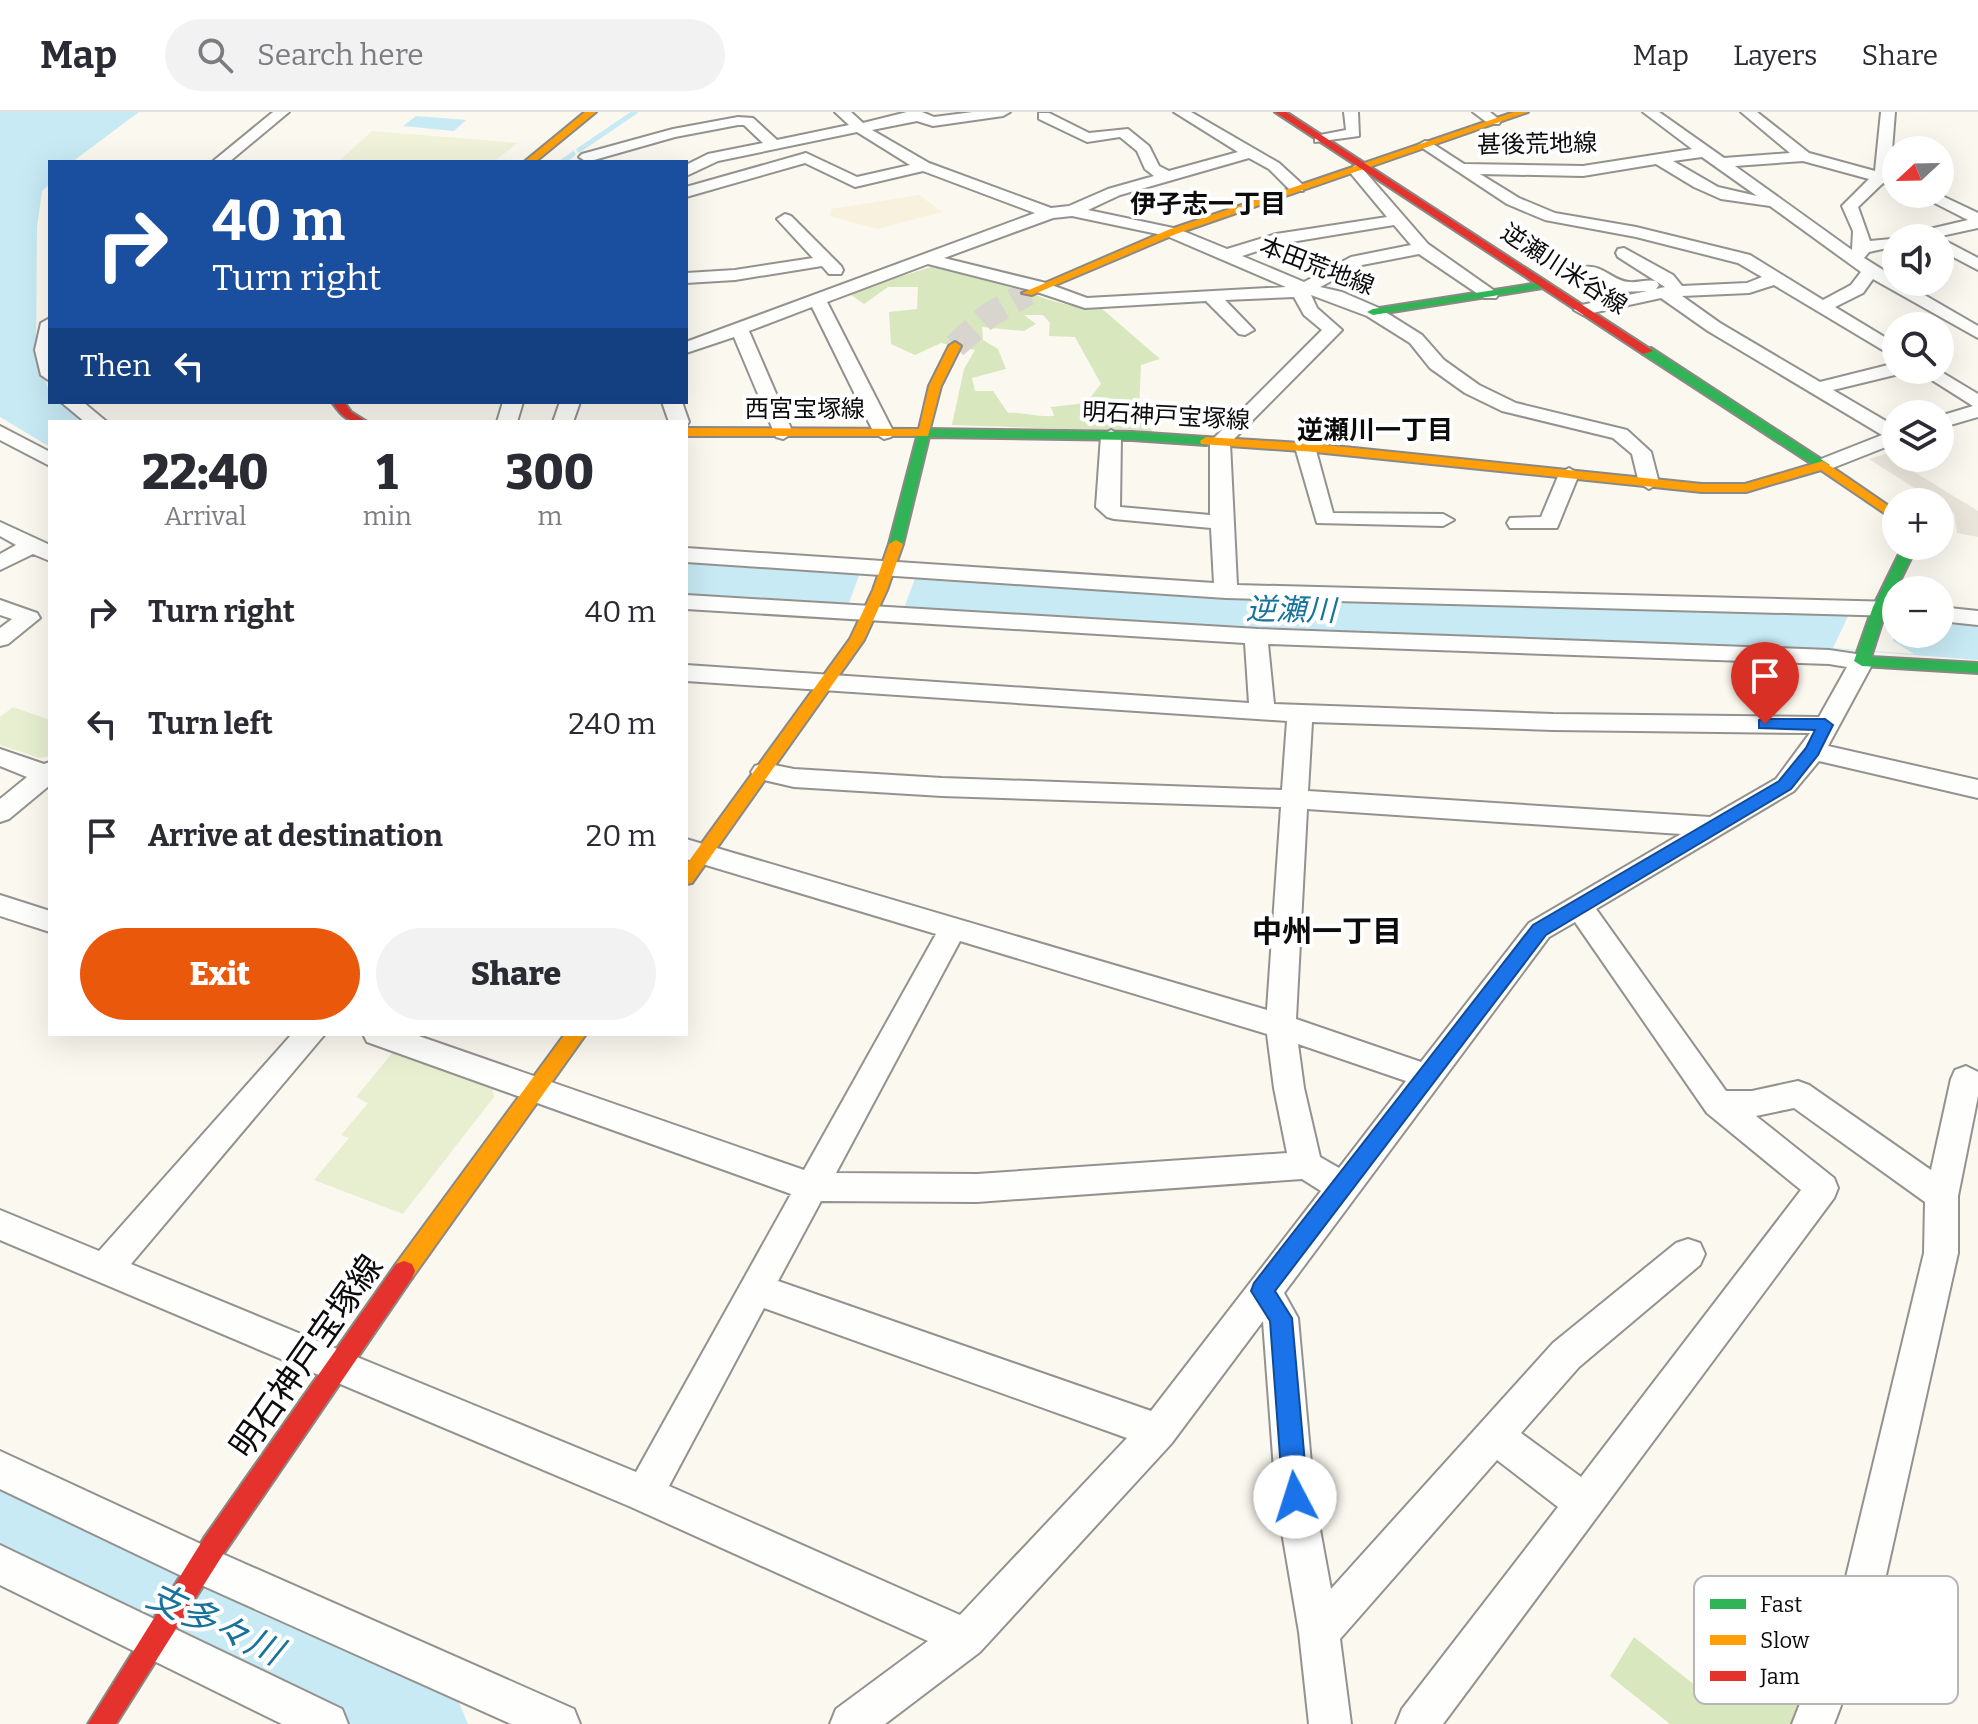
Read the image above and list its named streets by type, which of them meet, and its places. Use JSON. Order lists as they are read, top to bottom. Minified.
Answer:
{"streets":{"main road":["逆瀬川米谷線","西宮宝塚線","明石神戸宝塚線"],"street":["甚後荒地線","本田荒地線"]},"crossings":[["本田荒地線","明石神戸宝塚線"],["逆瀬川米谷線","明石神戸宝塚線"],["西宮宝塚線","明石神戸宝塚線"]],"districts":["伊孑志一丁目","逆瀬川一丁目","中州一丁目"],"water":["逆瀬川","支多々川"],"legend":["Fast","Slow","Jam"],"north":"left","page":{"header":"Map","search":"Search here","nav":["Map","Layers","Share"],"map_buttons":["+","−"],"turn":["40 m","Turn right"],"then":"Then","eta":["22:40","Arrival","1","min","300","m"],"list":[{"name":"Turn right","value":"40 m"},{"name":"Turn left","value":"240 m"},{"name":"Arrive at destination","value":"20 m"}],"buttons":["Exit","Share"]}}
